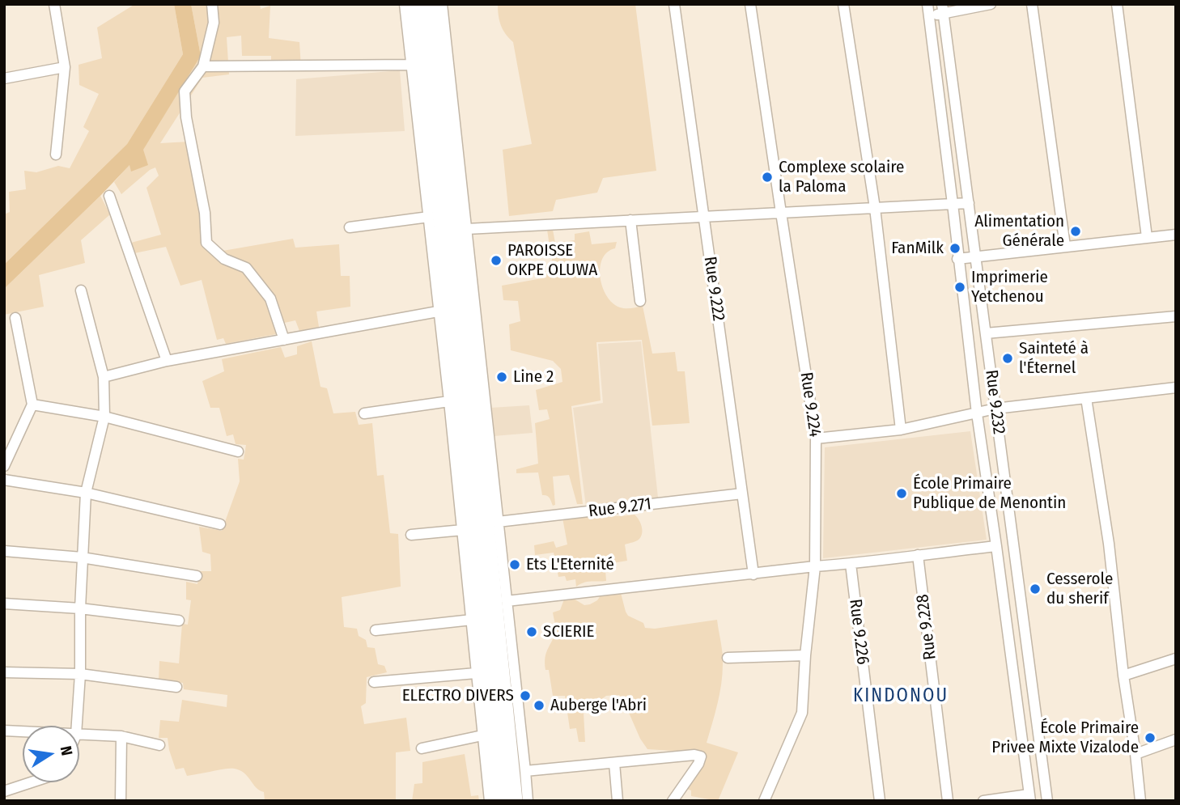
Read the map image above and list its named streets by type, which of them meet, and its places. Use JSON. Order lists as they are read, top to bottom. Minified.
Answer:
{"streets":{"street":["Rue 9.222","Rue 9.232","Rue 9.224","Rue 9.271","Rue 9.228","Rue 9.226"]},"crossings":[["Rue 9.222","Rue 9.271"]],"districts":["KINDONOU"],"places":["Complexe scolaire la Paloma","Alimentation Générale","FanMilk","PAROISSE OKPE OLUWA","Imprimerie Yetchenou","Sainteté à l'Éternel","Line 2","École Primaire Publique de Menontin","Ets L'Eternité","Cesserole du sherif","SCIERIE","ELECTRO DIVERS","Auberge l'Abri","École Primaire Privee Mixte Vizalode"],"north":"right"}
